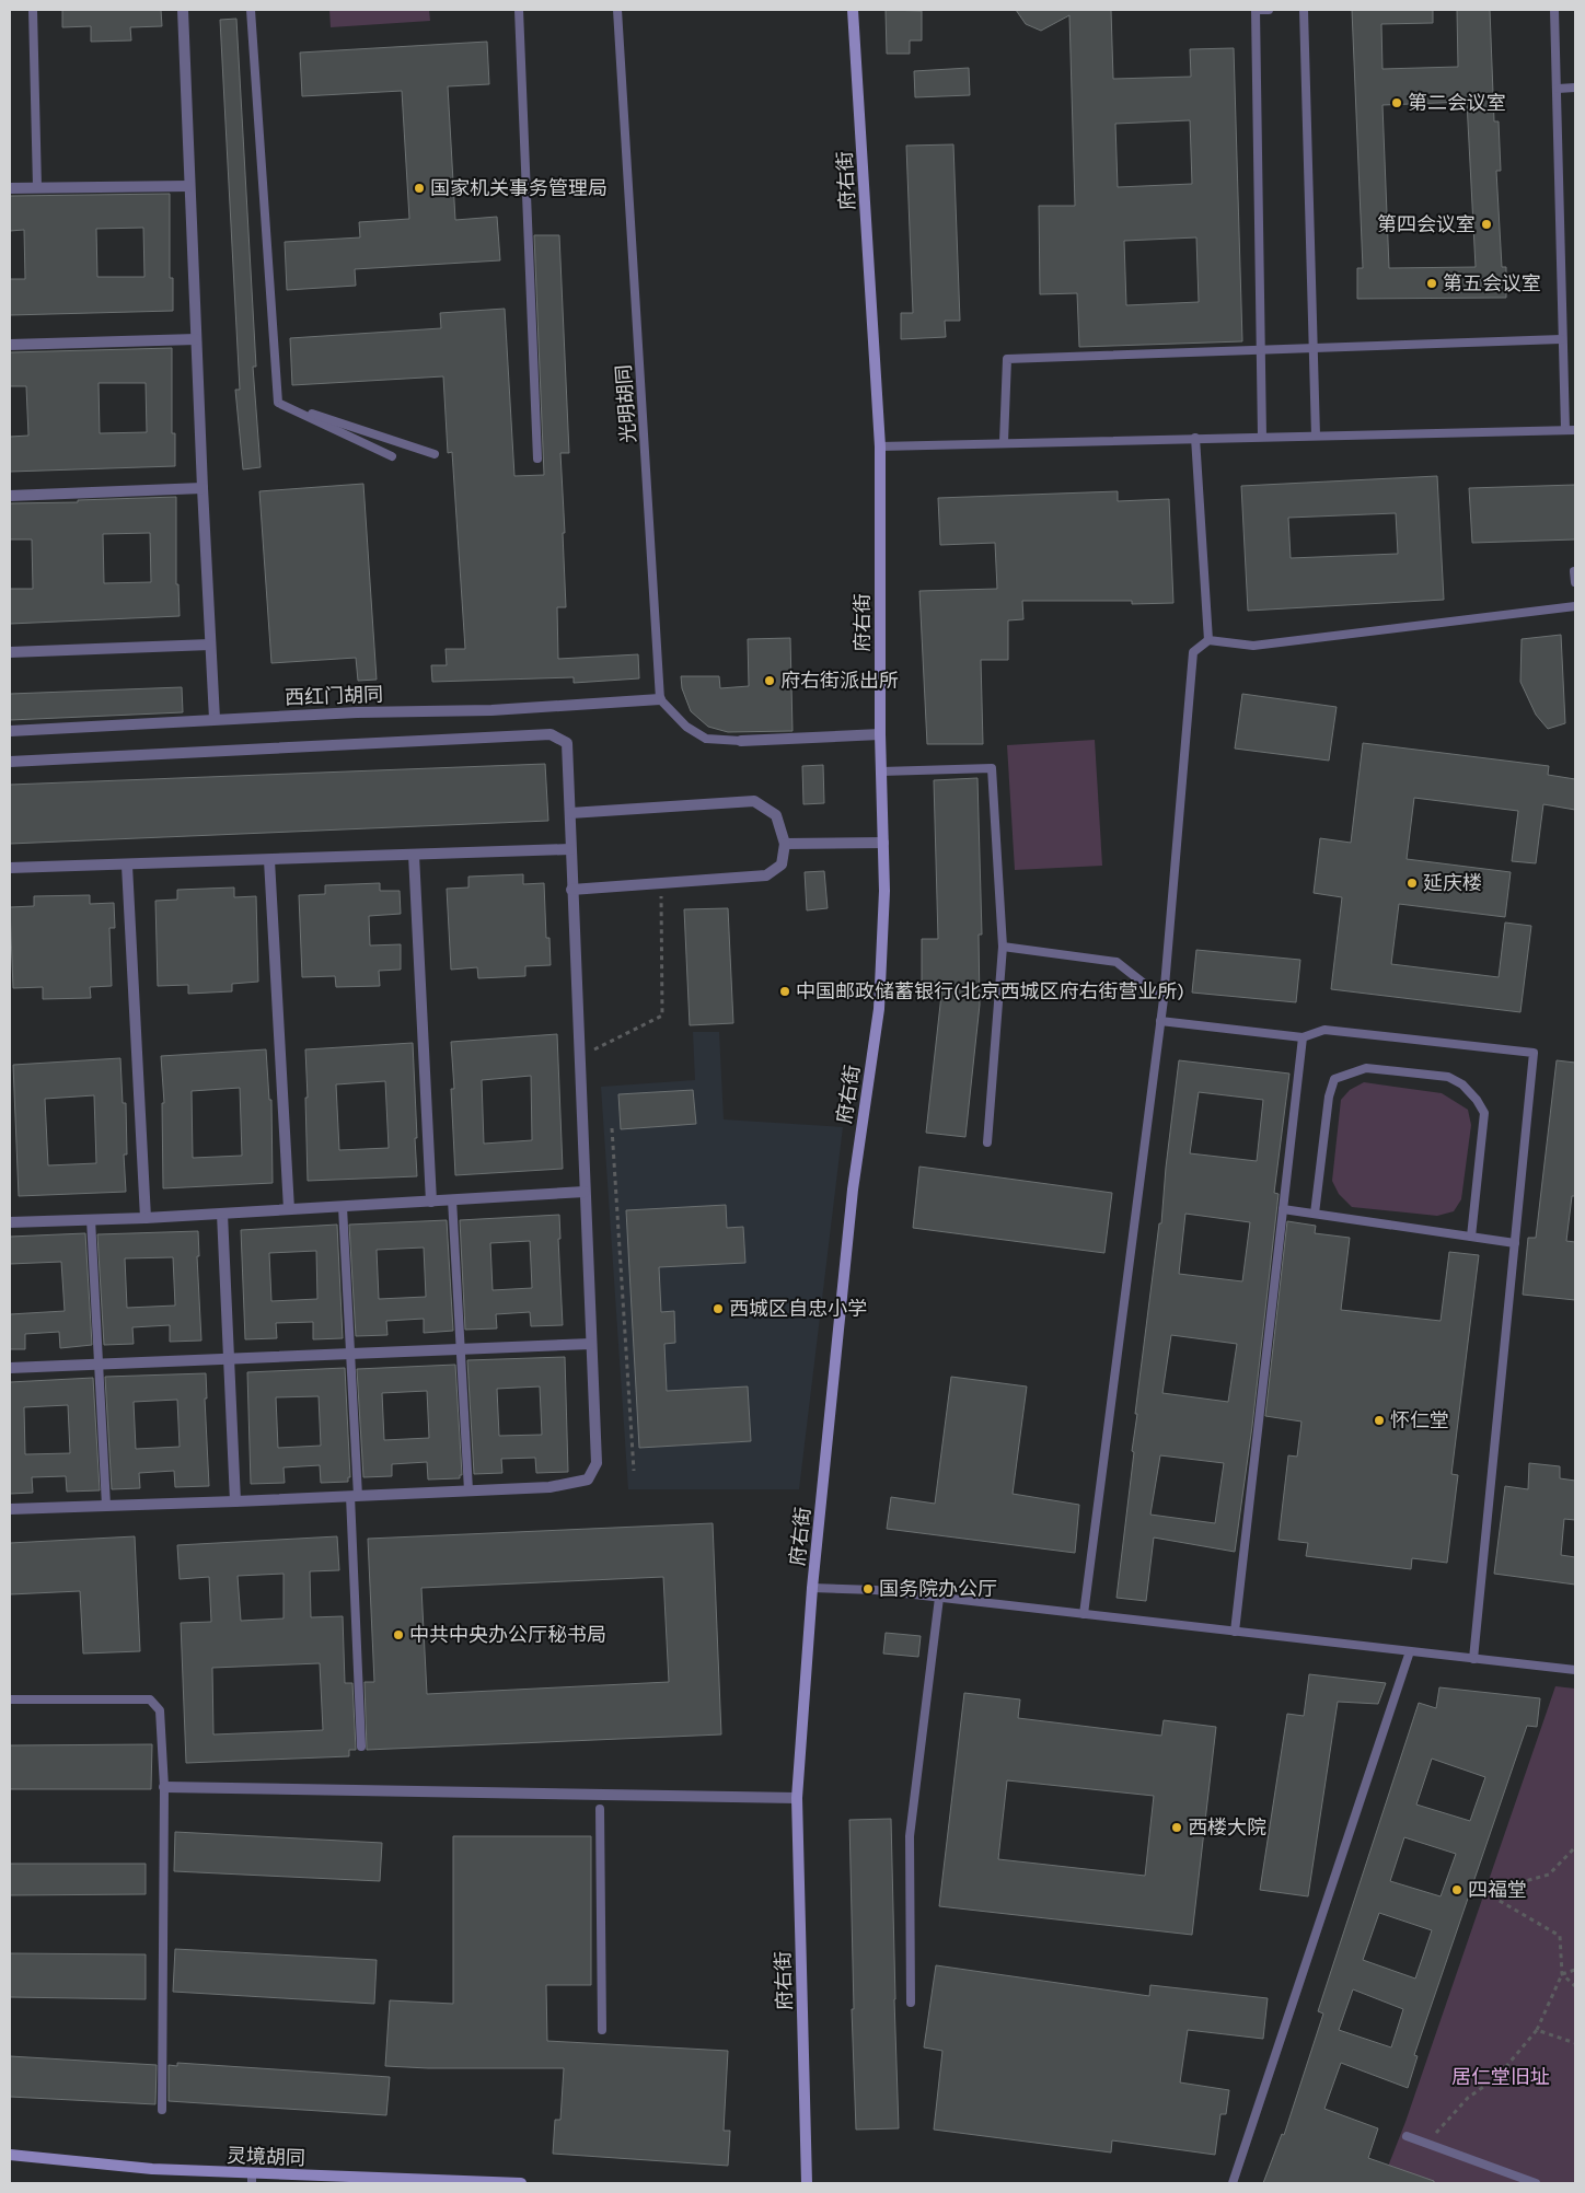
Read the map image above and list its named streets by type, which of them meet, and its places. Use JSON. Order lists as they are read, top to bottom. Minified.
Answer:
{"streets":{"main road":["府右街","灵境胡同"],"street":["西红门胡同"],"lane":["光明胡同"]},"crossings":[["光明胡同","西红门胡同"]],"parks":["居仁堂旧址"],"places":["第二会议室","国家机关事务管理局","第四会议室","第五会议室","府右街派出所","延庆楼","中国邮政储蓄银行(北京西城区府右街营业所)","西城区自忠小学","怀仁堂","国务院办公厅","中共中央办公厅秘书局","西楼大院","四福堂"]}
